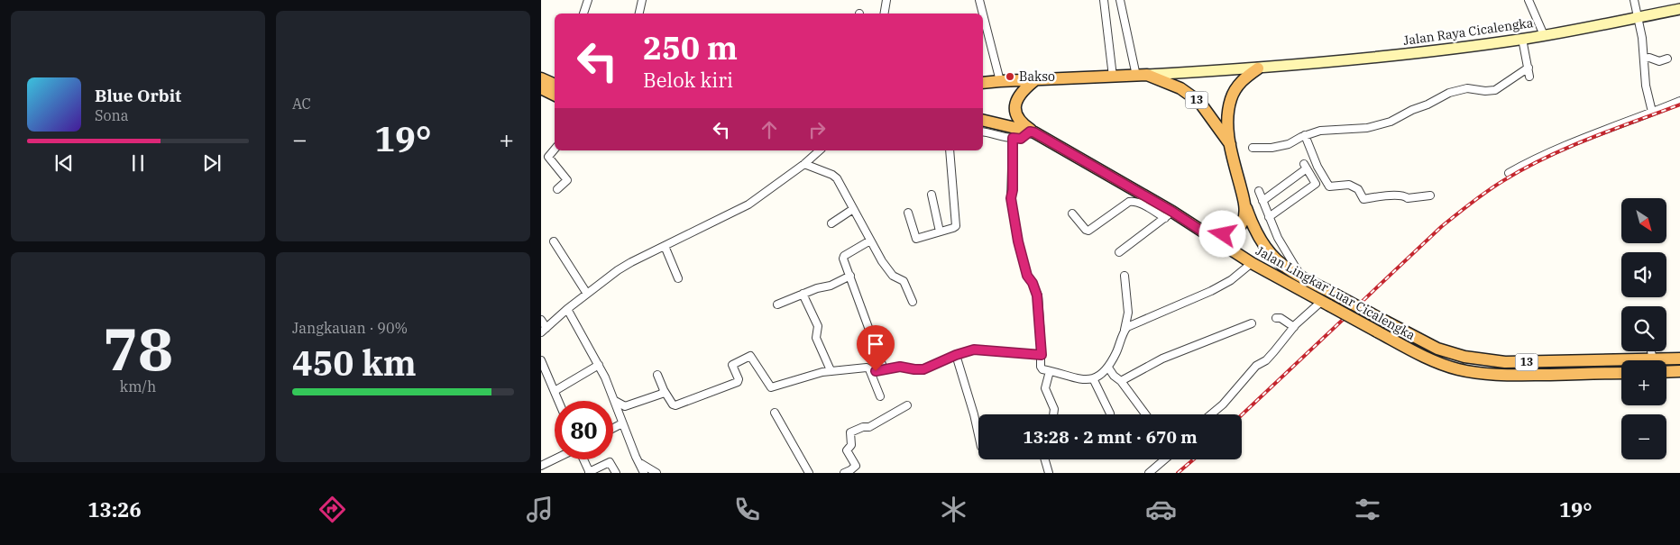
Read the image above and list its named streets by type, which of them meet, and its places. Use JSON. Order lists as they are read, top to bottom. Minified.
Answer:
{"streets":{"highway":["13","Jalan Lingkar Luar Cicalengka"],"main road":["Jalan Raya Cicalengka"]},"crossings":[["Jalan Raya Cicalengka","13"],["13","Jalan Lingkar Luar Cicalengka"]],"places":["Bakso"],"north":"bottom right","page":{"tile":["AC",["78","km/h"],["Jangkauan · 90%","450 km"]],"turn":["250 m","Belok kiri"],"song":["Blue Orbit","Sona"],"heat":["−","19°","+"],"map_buttons":["+","−"],"limit":"80","trip":"13:28 · 2 mnt · 670 m","tabs":["13:26","19°"]}}
